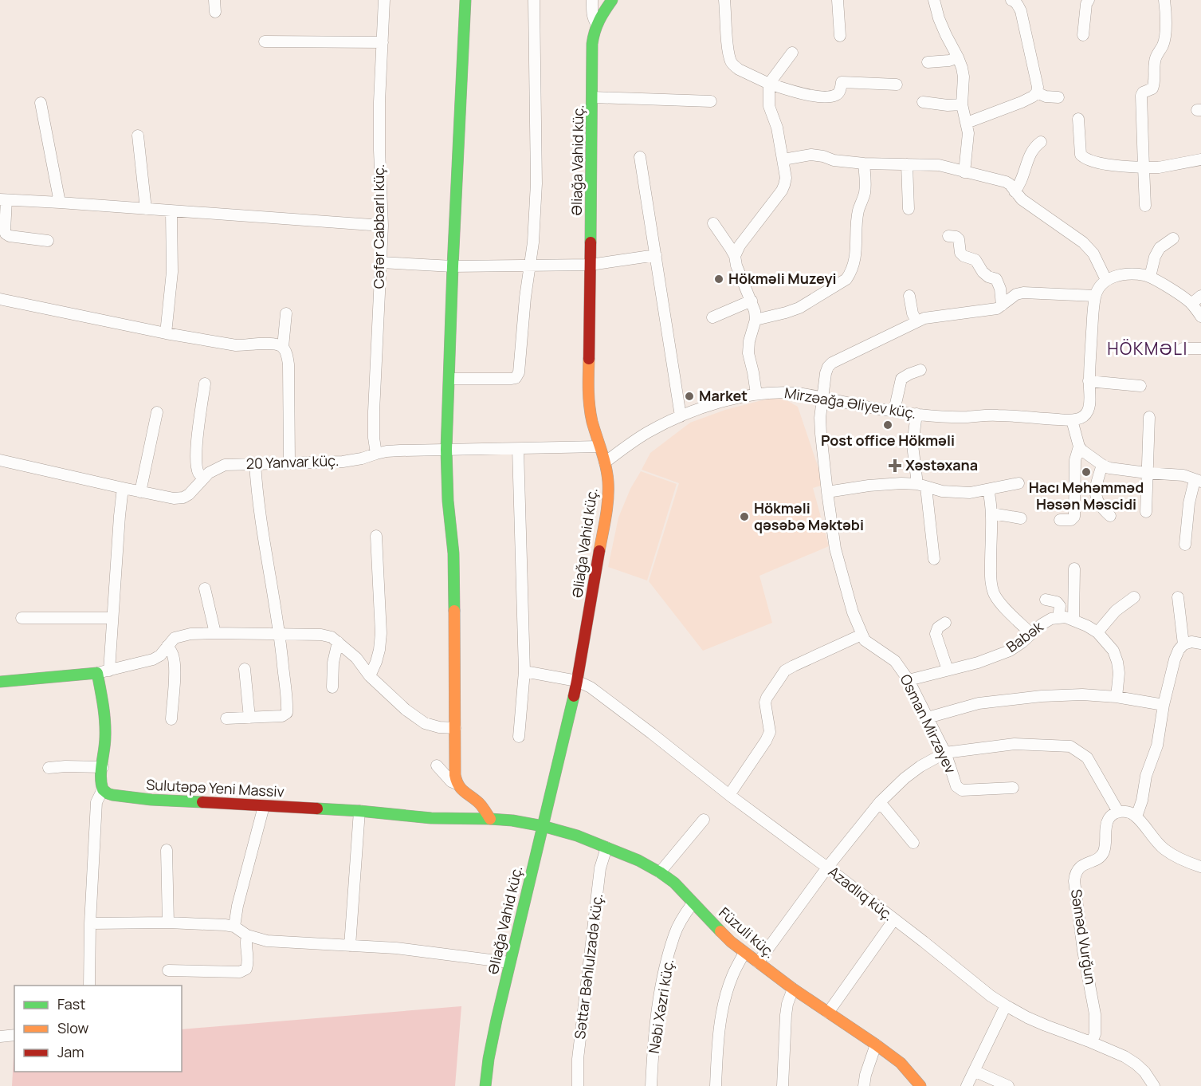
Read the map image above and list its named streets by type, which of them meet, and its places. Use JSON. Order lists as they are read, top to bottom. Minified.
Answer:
{"streets":{"street":["Əliağa Vahid küç.","Cəfər Cabbarlı küç.","Mirzəağa Əliyev küç.","20 Yanvar küç.","Babək","Osman Mirzəyev","Sulutəpə Yeni Massiv","Azadlıq küç.","Füzuli küç.","Səməd Vurğun","Səttar Bəhlulzadə küç.","Nəbi Xəzri küç."]},"crossings":[["Əliağa Vahid küç.","Mirzəağa Əliyev küç."],["Əliağa Vahid küç.","20 Yanvar küç."],["Əliağa Vahid küç.","Sulutəpə Yeni Massiv"],["Əliağa Vahid küç.","Azadlıq küç."],["Əliağa Vahid küç.","Füzuli küç."],["Cəfər Cabbarlı küç.","20 Yanvar küç."],["Mirzəağa Əliyev küç.","Osman Mirzəyev"],["Babək","Osman Mirzəyev"],["Sulutəpə Yeni Massiv","Füzuli küç."],["Azadlıq küç.","Səməd Vurğun"],["Füzuli küç.","Səttar Bəhlulzadə küç."],["Füzuli küç.","Nəbi Xəzri küç."]],"districts":["HÖKMƏLI"],"places":{"other":["Hökməli Muzeyi","Market","Post office Hökməli","Hacı Məhəmməd Həsən Məscidi","Hökməli qəsəbə Məktəbi"],"health":["Xəstəxana"]},"legend":["Fast","Slow","Jam"]}
